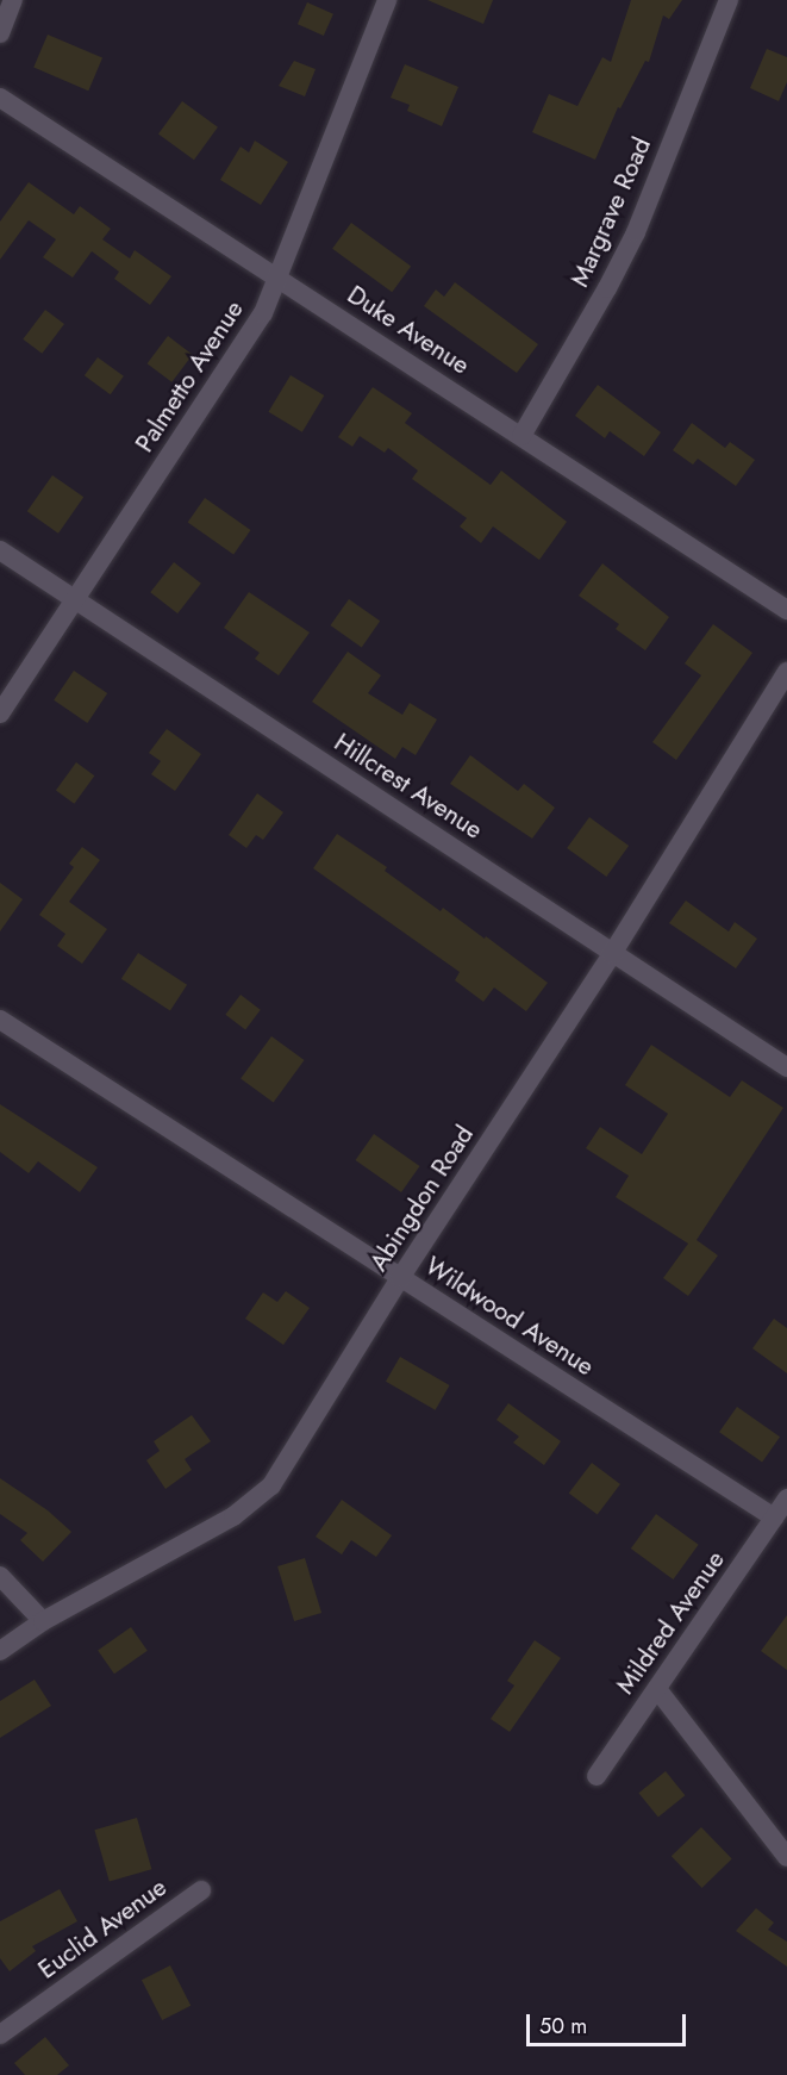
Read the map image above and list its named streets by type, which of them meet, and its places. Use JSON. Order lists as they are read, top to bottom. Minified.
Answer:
{"streets":{"street":["Margrave Road","Duke Avenue","Palmetto Avenue","Hillcrest Avenue","Abingdon Road","Wildwood Avenue","Mildred Avenue","Euclid Avenue"]},"crossings":[["Margrave Road","Duke Avenue"],["Duke Avenue","Palmetto Avenue"],["Palmetto Avenue","Hillcrest Avenue"],["Hillcrest Avenue","Abingdon Road"],["Abingdon Road","Wildwood Avenue"],["Wildwood Avenue","Mildred Avenue"]],"scale_bar":"50 m"}
